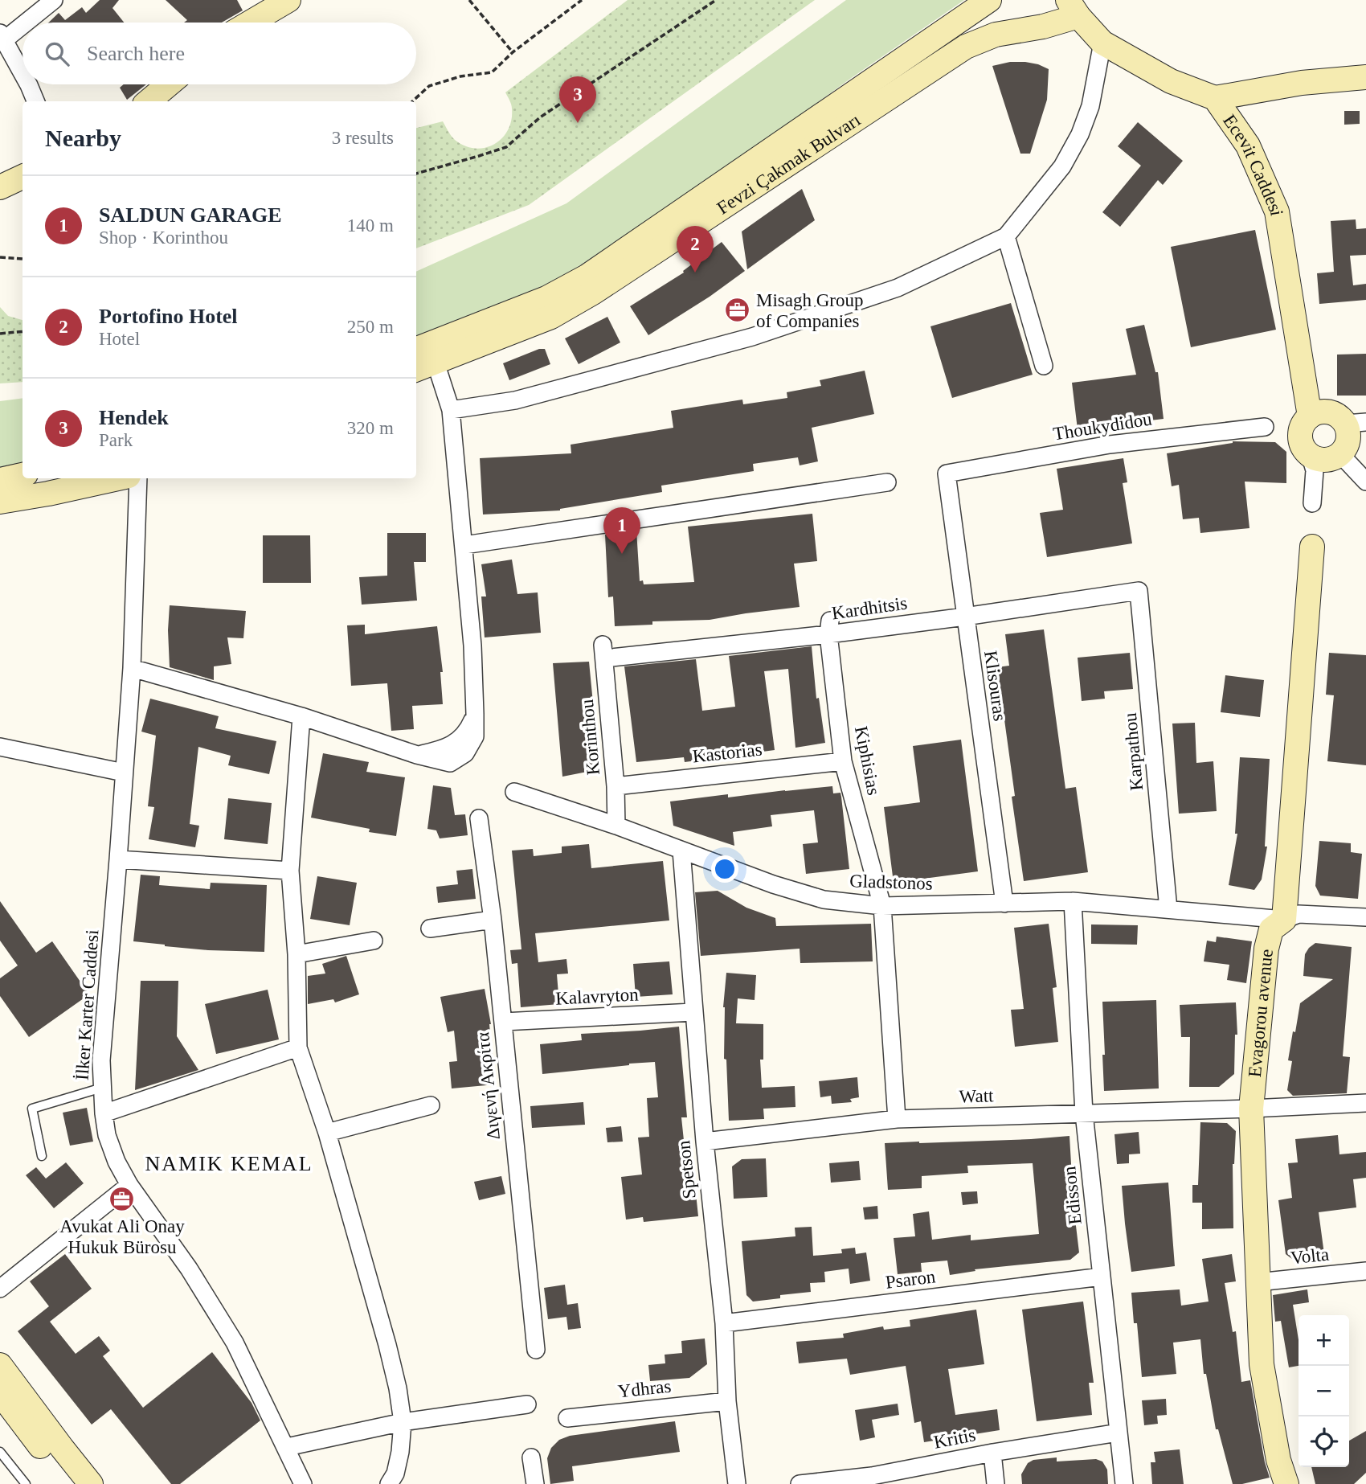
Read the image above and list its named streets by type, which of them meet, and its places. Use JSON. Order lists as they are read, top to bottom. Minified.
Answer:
{"streets":{"street":["Fevzi Çakmak Bulvarı","Ecevit Caddesi","Thoukydidou","Kardhitsis","Klisouras","Korinthou","Karpathou","Kastorias","Kiphisias","Gladstonos","Kalavryton","İlker Karter Caddesi","Evagorou avenue","Διγενή Ακρίτα","Watt","Spetson","Edisson","Volta","Psaron","Ydhras","Kritis"]},"crossings":[["Fevzi Çakmak Bulvarı","Ecevit Caddesi"],["Thoukydidou","Klisouras"],["Kardhitsis","Klisouras"],["Kardhitsis","Korinthou"],["Kardhitsis","Karpathou"],["Kardhitsis","Kiphisias"],["Klisouras","Gladstonos"],["Korinthou","Kastorias"],["Korinthou","Gladstonos"],["Karpathou","Gladstonos"],["Kastorias","Kiphisias"],["Kiphisias","Gladstonos"],["Kiphisias","Watt"],["Gladstonos","Evagorou avenue"],["Gladstonos","Spetson"],["Gladstonos","Edisson"],["Kalavryton","Διγενή Ακρίτα"],["Kalavryton","Spetson"],["Evagorou avenue","Watt"],["Evagorou avenue","Volta"],["Watt","Spetson"],["Watt","Edisson"],["Spetson","Psaron"],["Spetson","Ydhras"],["Edisson","Psaron"],["Edisson","Kritis"]],"districts":["NAMIK KEMAL"],"places":{"office":["Misagh Group of Companies","Avukat Ali Onay Hukuk Bürosu"]},"page":{"search":"Search here","pins":["3","2","1"],"heading":["Nearby","3 results"],"list":[{"mark":"1","name":"SALDUN GARAGE","note":"Shop · Korinthou","value":"140 m"},{"mark":"2","name":"Portofino Hotel","note":"Hotel","value":"250 m"},{"mark":"3","name":"Hendek","note":"Park","value":"320 m"}],"map_buttons":["+","−"]}}
